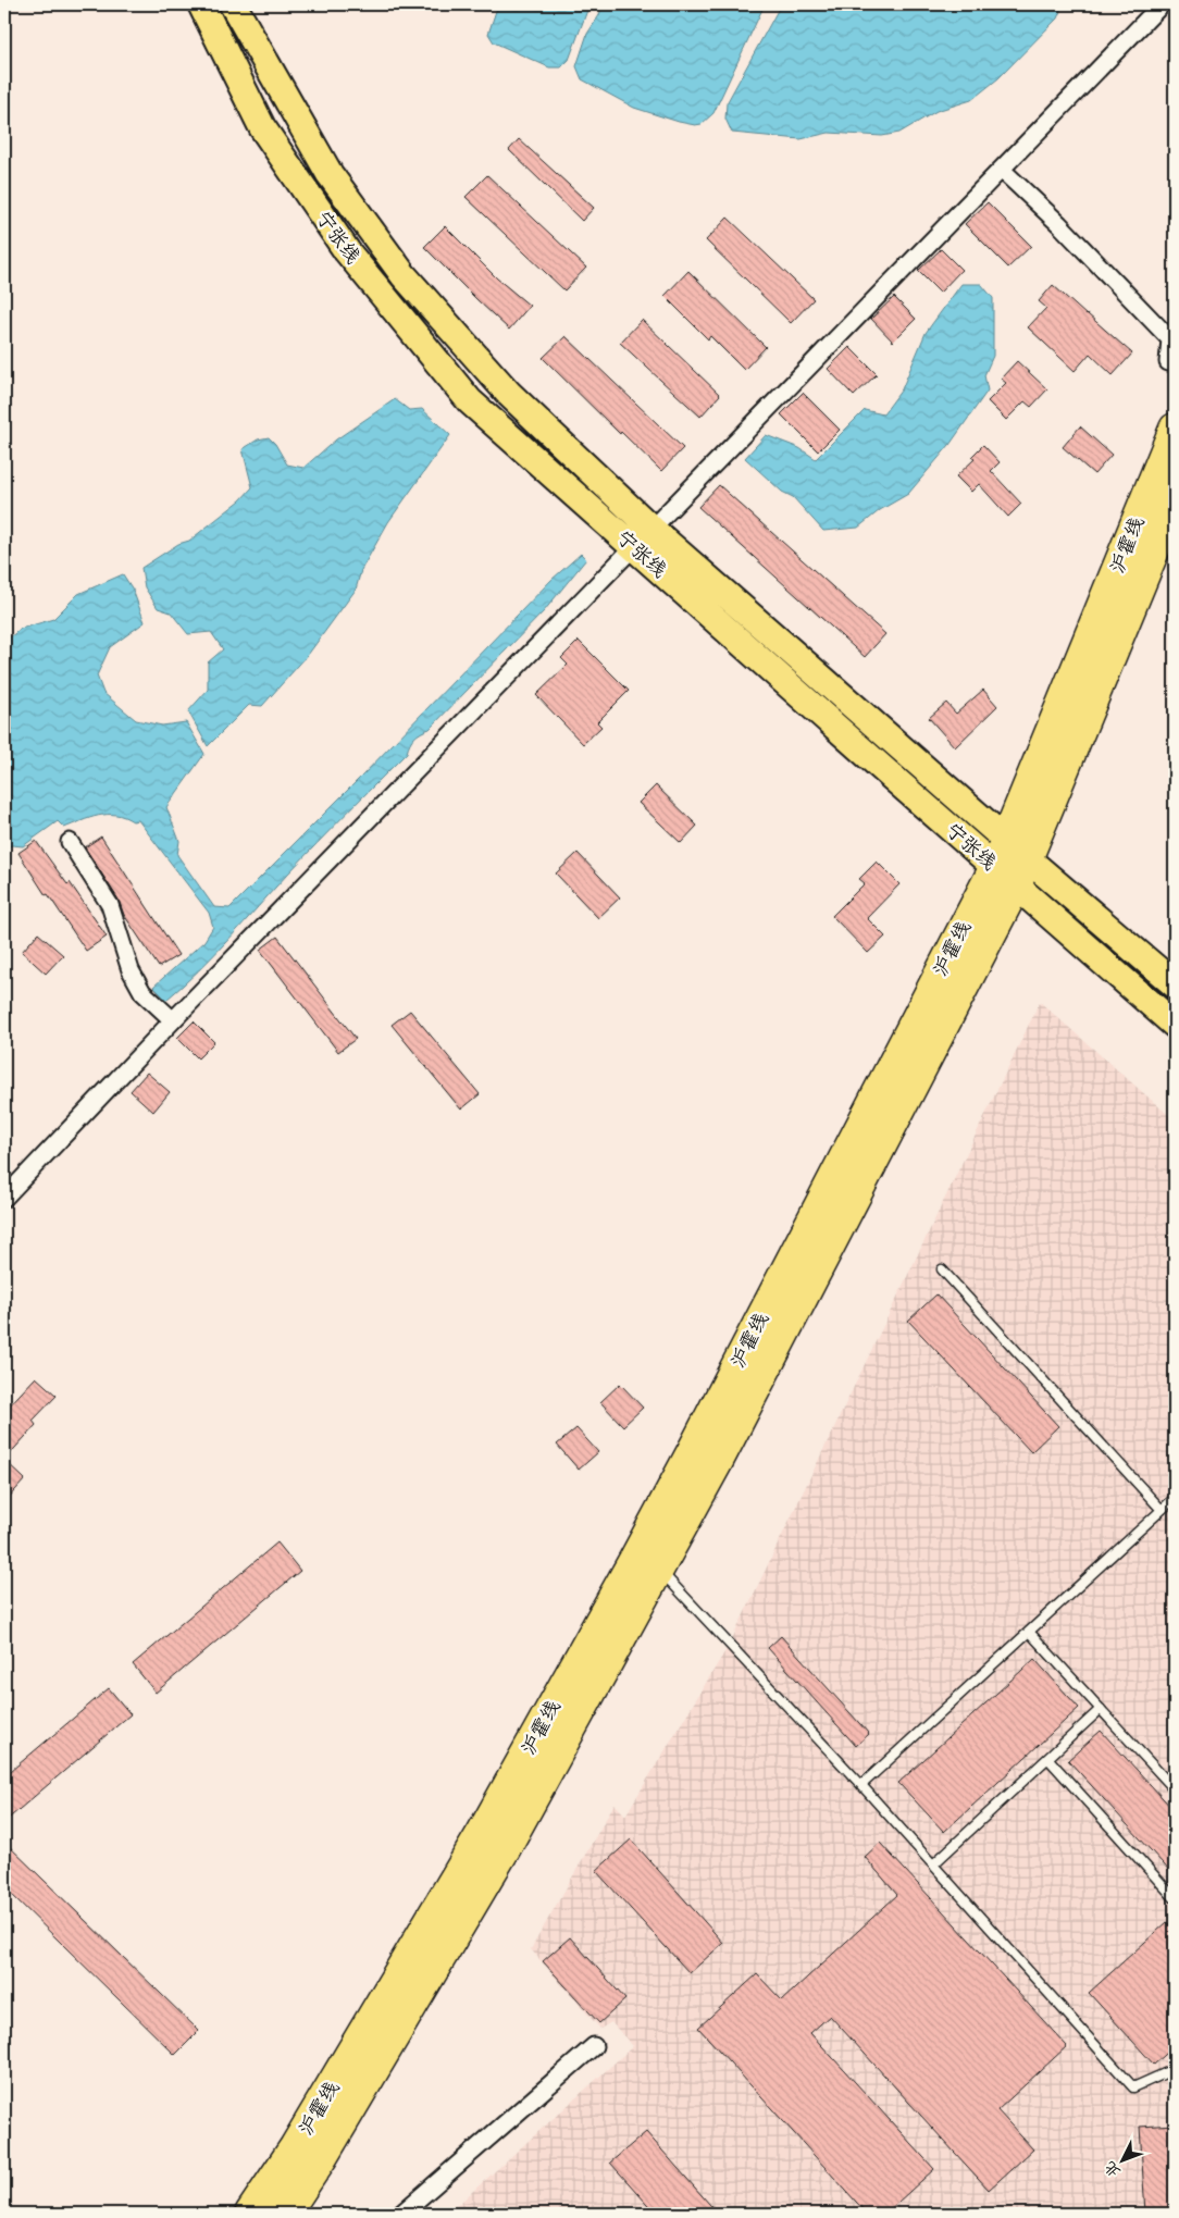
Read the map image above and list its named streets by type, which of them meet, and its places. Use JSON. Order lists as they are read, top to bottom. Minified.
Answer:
{"streets":{"highway":["沪霍线"],"main road":["宁张线"]},"crossings":[["宁张线","沪霍线"]],"north":"bottom left"}
